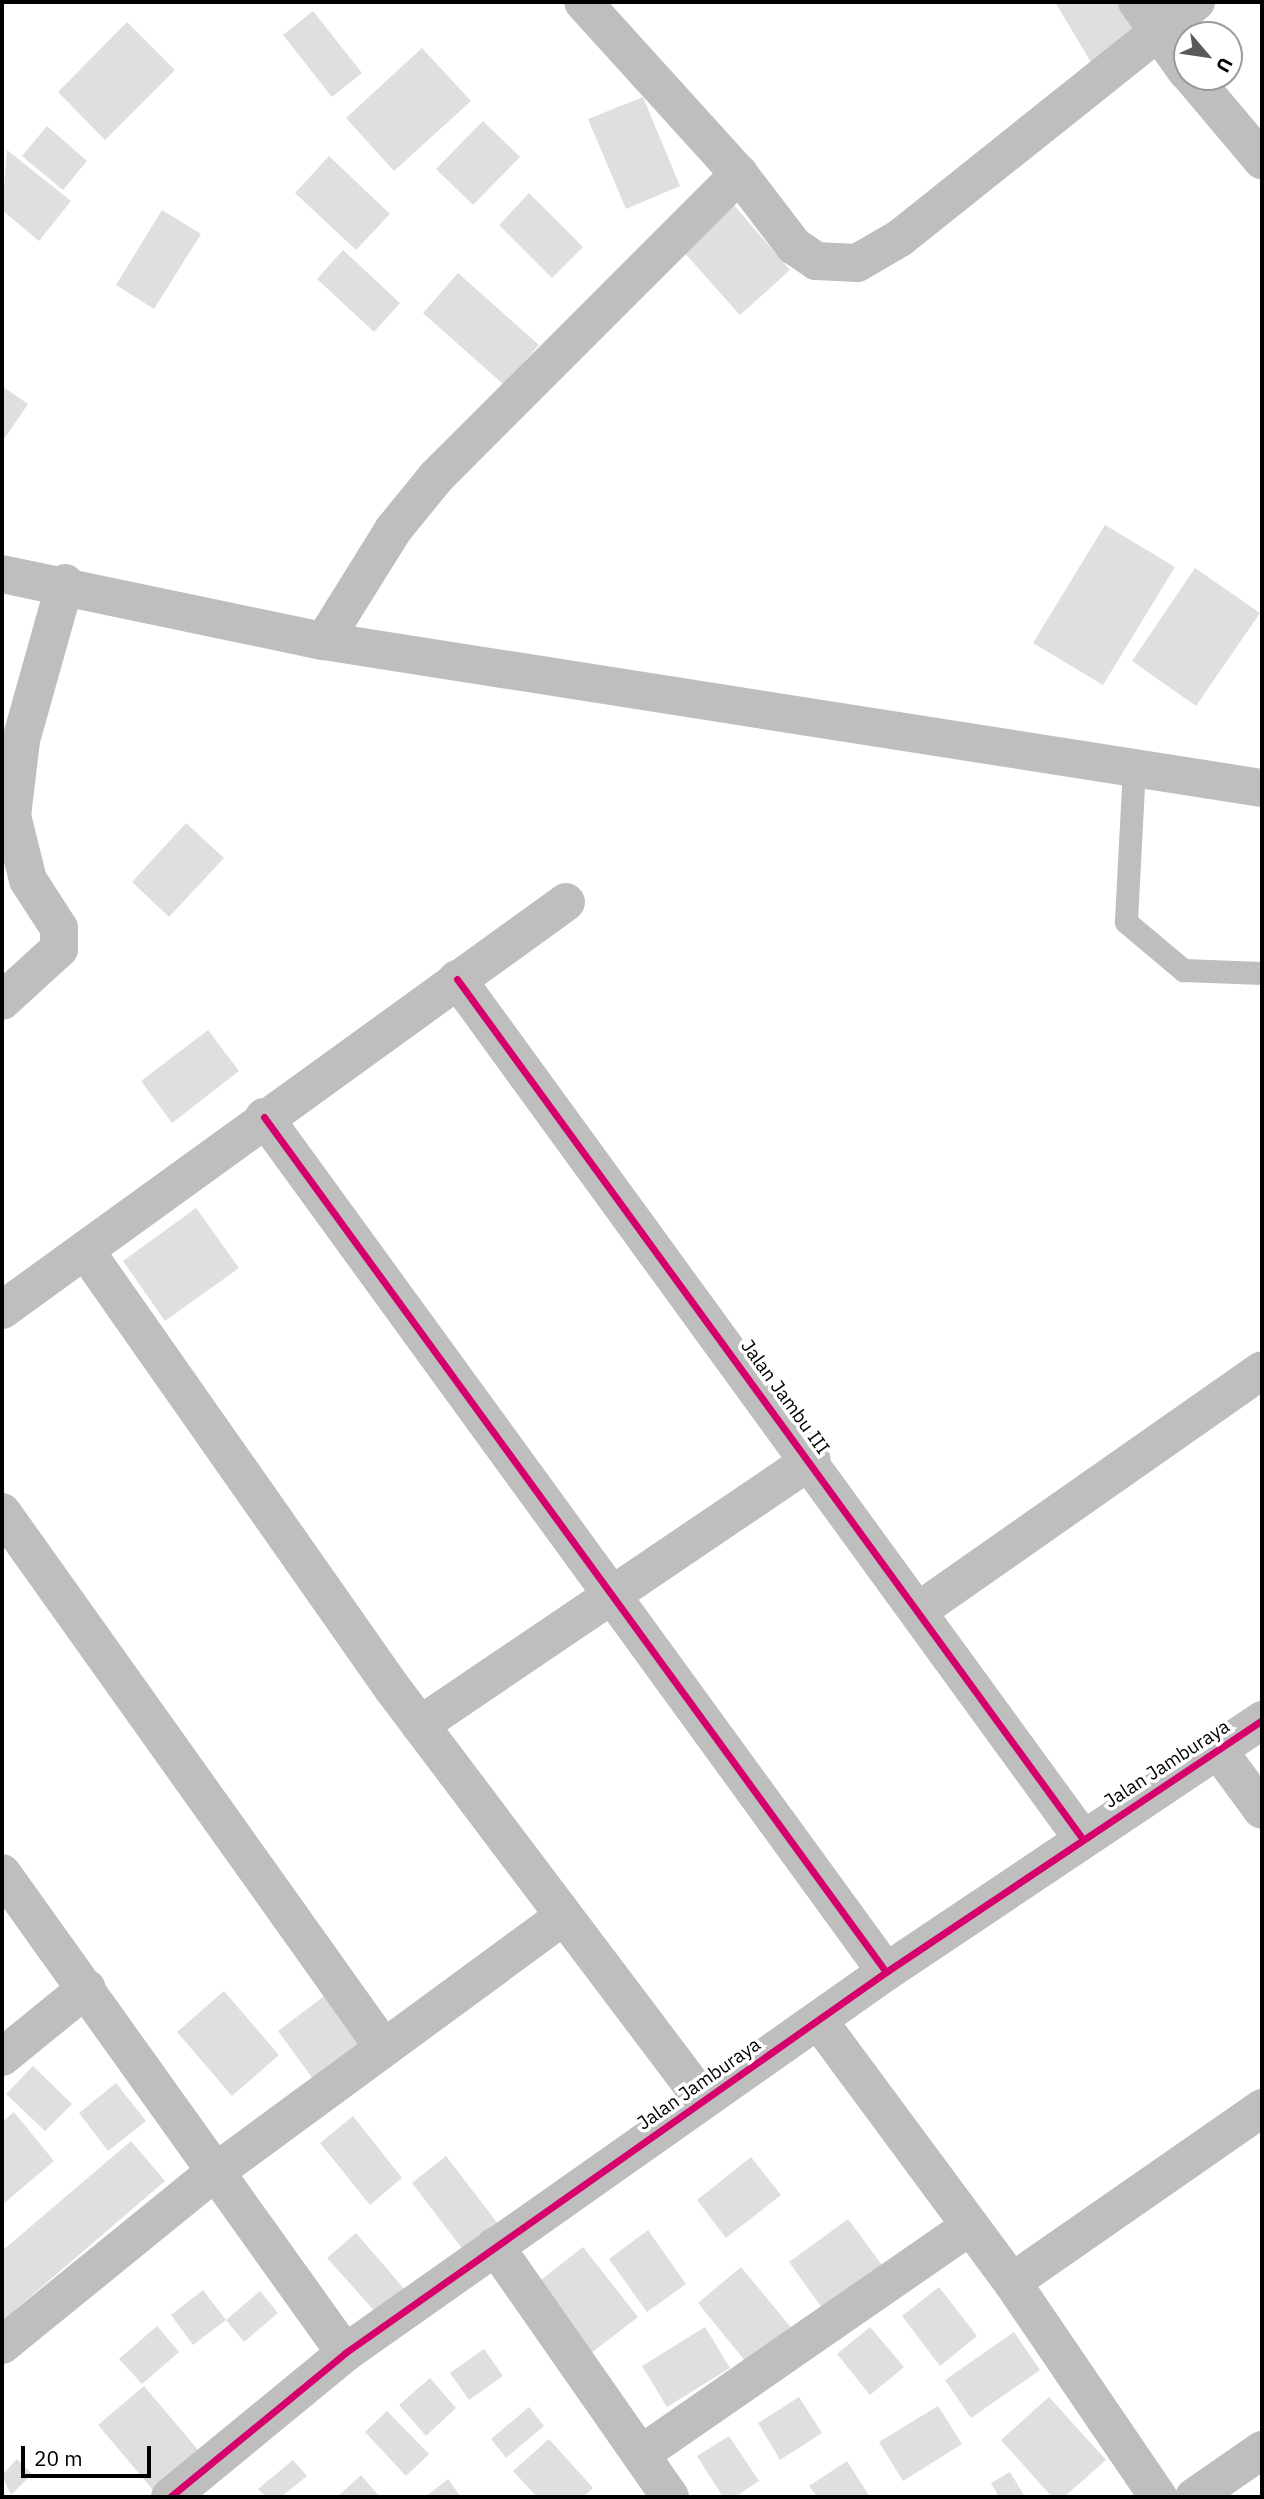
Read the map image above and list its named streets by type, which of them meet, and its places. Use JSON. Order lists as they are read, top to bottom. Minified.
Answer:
{"streets":{"main road":["Jalan Jambu III","Jalan Jamburaya"]},"crossings":[["Jalan Jambu III","Jalan Jamburaya"]],"scale_bar":"20 m","north":"bottom right"}
